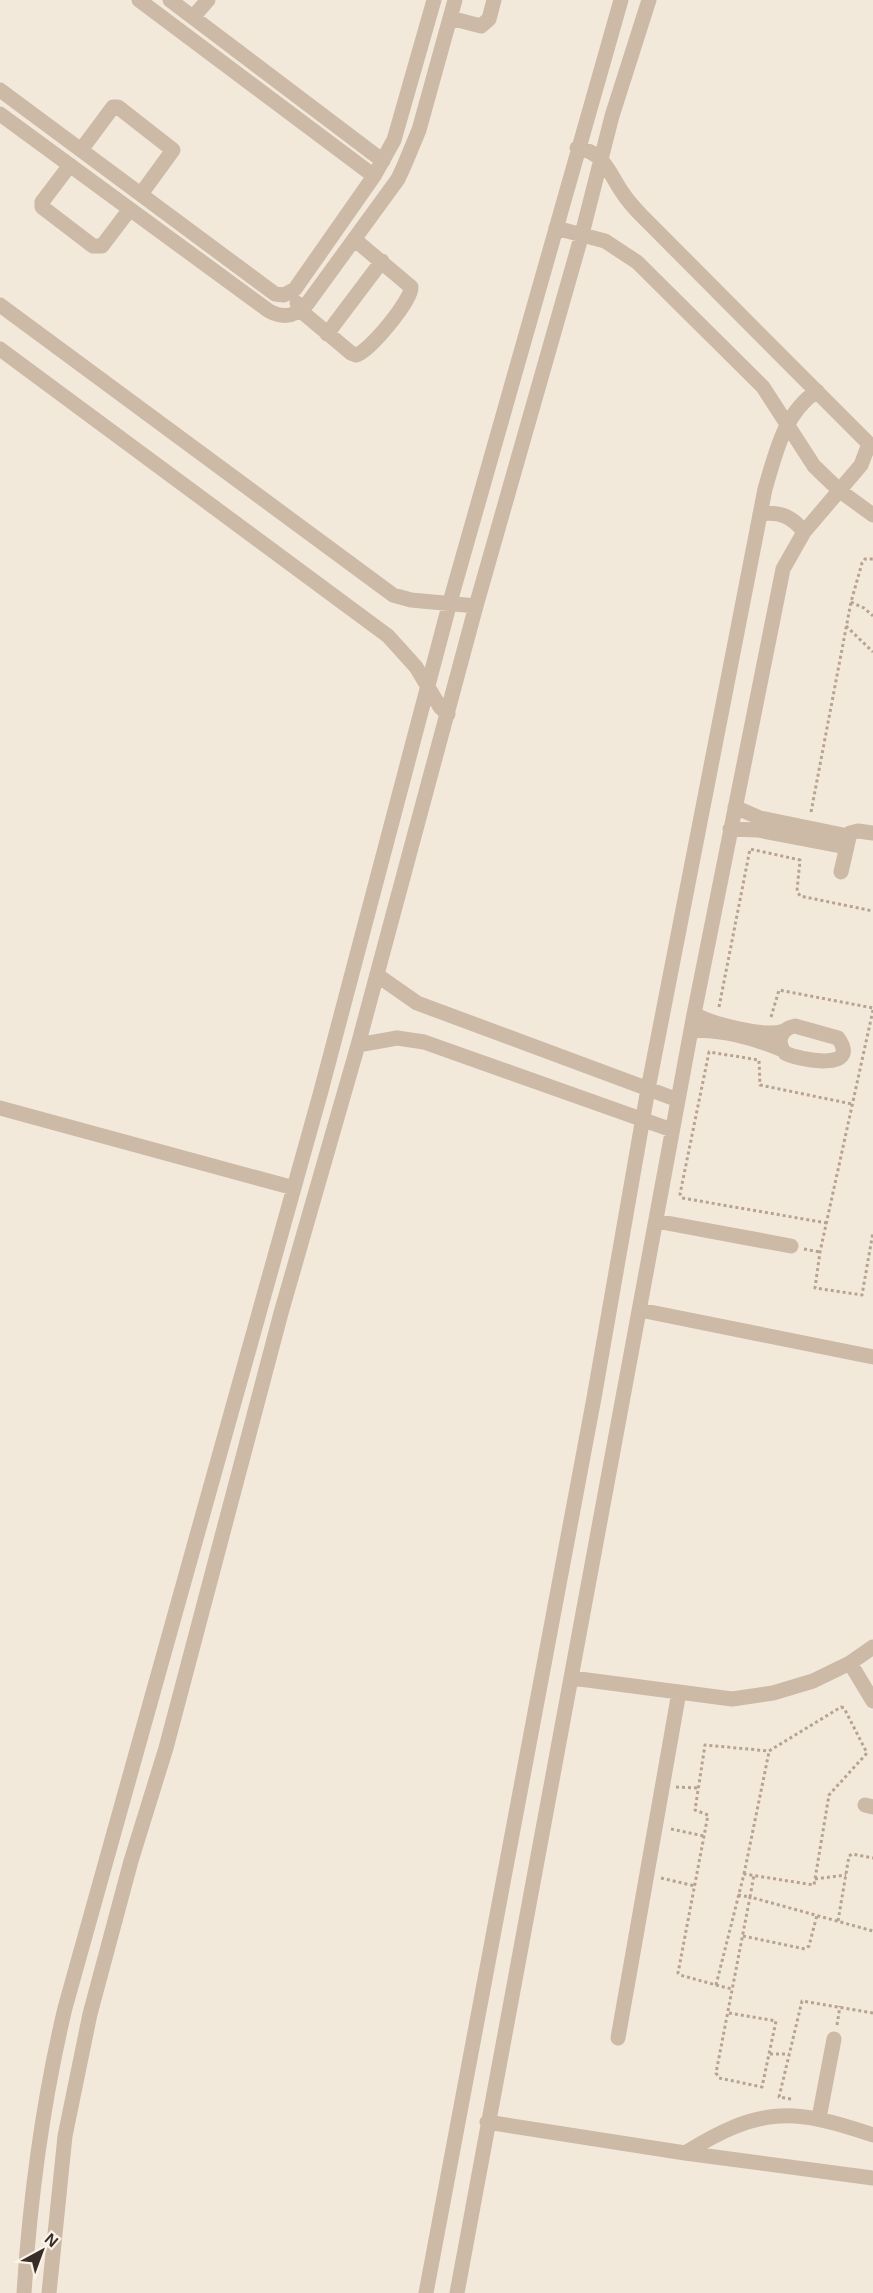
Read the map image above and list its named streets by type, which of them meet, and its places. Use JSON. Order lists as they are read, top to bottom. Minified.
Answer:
{"north":"top right"}
